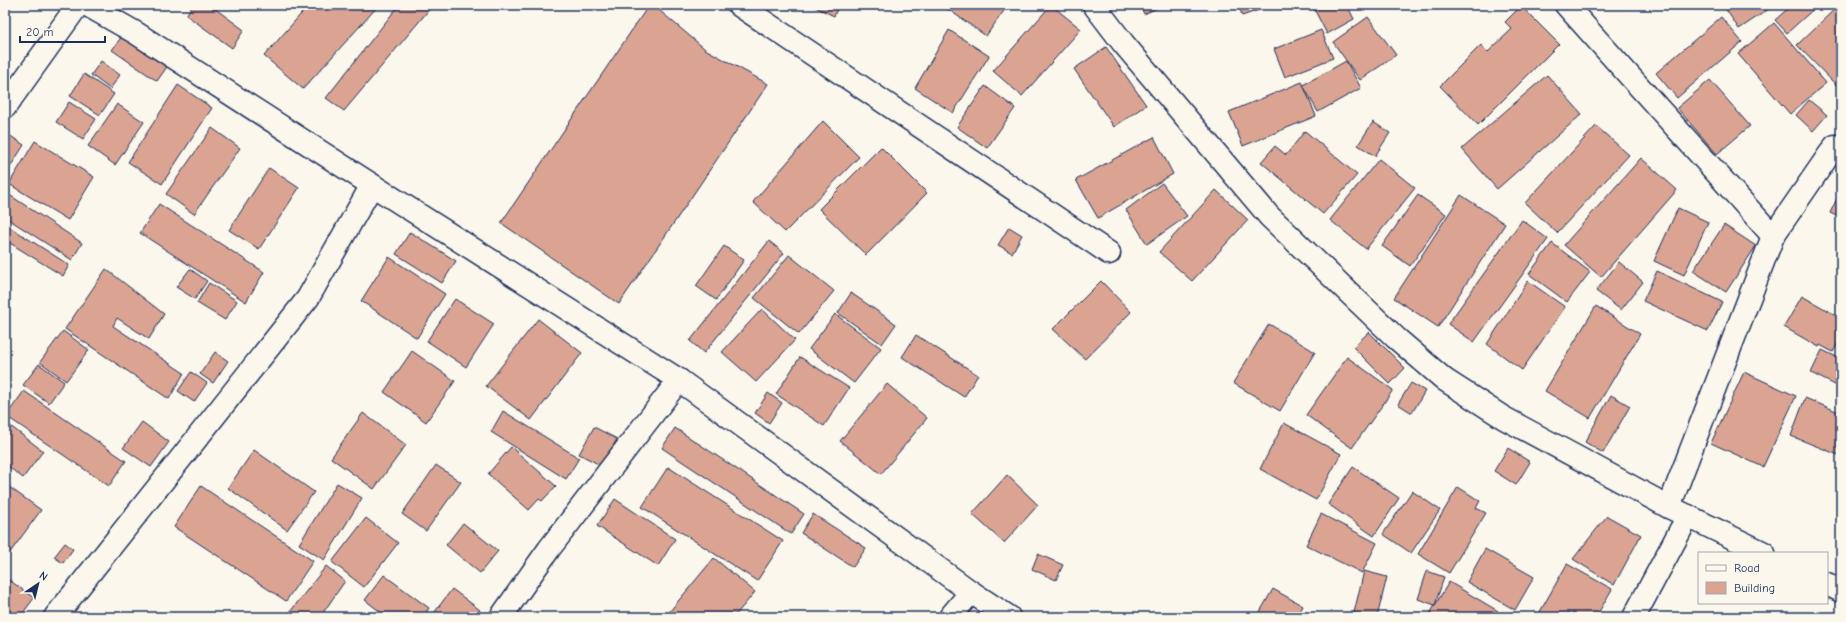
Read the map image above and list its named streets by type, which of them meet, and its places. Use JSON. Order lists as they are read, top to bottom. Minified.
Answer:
{"legend":["Road","Building"],"scale_bar":"20 m","north":"top right"}
